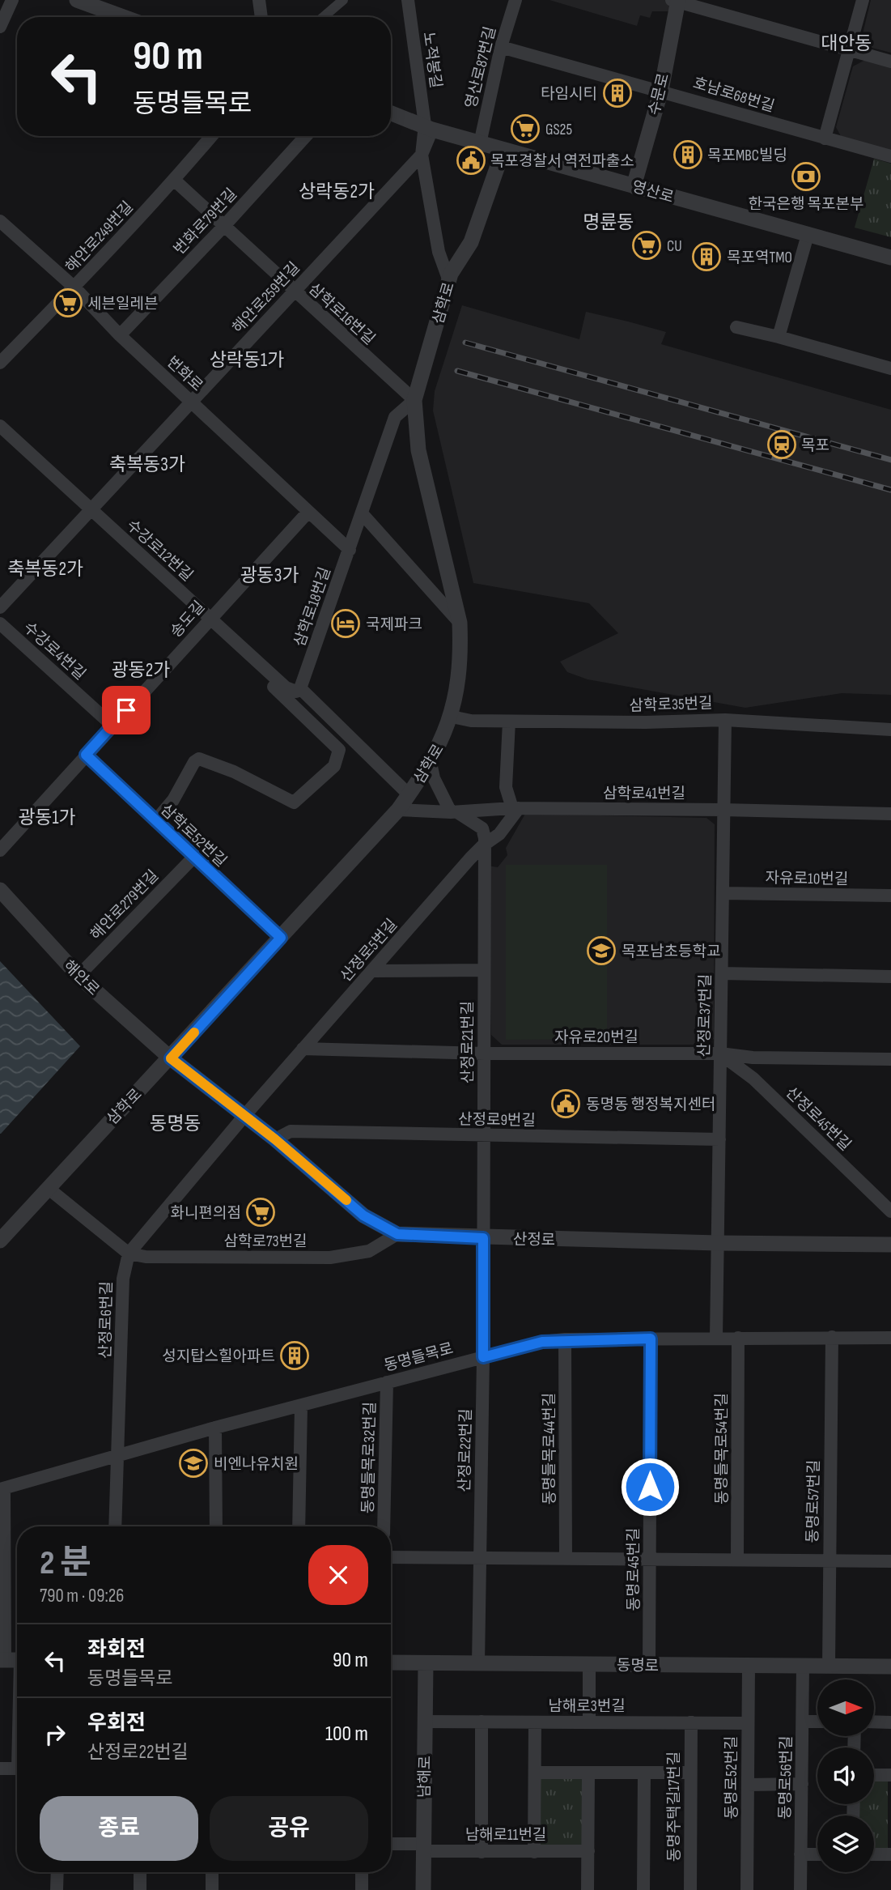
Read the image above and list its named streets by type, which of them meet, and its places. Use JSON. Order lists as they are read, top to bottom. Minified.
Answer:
{"streets":{"street":["노적봉길","영산로87번길","수문로","호남로68번길","영산로","번화로79번길","해안로249번길","해안로259번길","삼학로","삼학로16번길","번화로","수강로12번길","삼학로18번길","송도길","수강로4번길","삼학로35번길","삼학로41번길","삼학로52번길","자유로10번길","해안로279번길","산정로5번길","해안로","산정로37번길","자유로20번길","산정로21번길","산정로45번길","산정로9번길","산정로","삼학로73번길","산정로6번길","동명들목로","동명들목로44번길","동명들목로54번길","산정로22번길","동명들목로32번길","동명로57번길","동명로45번길","동명로","남해로3번길","남해로","동명로52번길","동명로56번길","동명주택길17번길","남해로11번길"]},"crossings":[["노적봉길","영산로"],["노적봉길","해안로259번길"],["노적봉길","삼학로"],["영산로87번길","호남로68번길"],["영산로87번길","영산로"],["수문로","호남로68번길"],["수문로","영산로"],["영산로","삼학로"],["번화로79번길","삼학로16번길"],["번화로79번길","번화로"],["해안로249번길","삼학로16번길"],["해안로249번길","번화로"],["해안로259번길","삼학로16번길"],["해안로259번길","번화로"],["해안로259번길","수강로12번길"],["삼학로","삼학로16번길"],["삼학로","삼학로18번길"],["삼학로","삼학로35번길"],["삼학로","삼학로41번길"],["삼학로","삼학로52번길"],["삼학로","해안로"],["삼학로","산정로"],["삼학로16번길","삼학로18번길"],["번화로","삼학로18번길"],["번화로","송도길"],["수강로12번길","삼학로18번길"],["수강로12번길","송도길"],["송도길","수강로4번길"],["송도길","삼학로52번길"],["삼학로35번길","산정로37번길"],["삼학로41번길","산정로5번길"],["삼학로41번길","산정로37번길"],["삼학로52번길","해안로279번길"],["자유로10번길","산정로37번길"],["해안로279번길","해안로"],["산정로5번길","자유로20번길"],["산정로5번길","산정로21번길"],["산정로5번길","산정로"],["산정로5번길","산정로6번길"],["해안로","산정로"],["산정로37번길","자유로20번길"],["산정로37번길","산정로45번길"],["산정로37번길","산정로9번길"],["산정로37번길","산정로"],["산정로37번길","동명들목로"],["자유로20번길","산정로21번길"],["자유로20번길","산정로45번길"],["산정로21번길","산정로9번길"],["산정로21번길","산정로"],["산정로21번길","산정로22번길"],["산정로9번길","산정로"],["산정로","삼학로73번길"],["산정로","산정로6번길"],["산정로","산정로22번길"],["삼학로73번길","산정로6번길"],["산정로6번길","동명들목로"],["동명들목로","동명들목로44번길"],["동명들목로","동명들목로54번길"],["동명들목로","산정로22번길"],["동명들목로","동명들목로32번길"],["동명들목로","동명로57번길"],["동명들목로","동명로45번길"],["산정로22번길","동명로"],["동명로57번길","동명로"],["동명로45번길","동명로"],["동명로","남해로"],["동명로","동명로52번길"],["동명로","동명로56번길"],["남해로3번길","남해로"],["남해로3번길","동명로52번길"],["남해로3번길","동명주택길17번길"],["남해로","남해로11번길"]],"districts":["대안동","상락동2가","명륜동","상락동1가","축복동3가","축복동2가","광동3가","광동2가","광동1가","동명동"],"places":{"building":["타임시티","목포MBC빌딩","목포역TMO","성지탑스힐아파트"],"supermarket":["GS25","CU","세븐일레븐","화니편의점"],"public building":["목포경찰서 역전파출소","동명동 행정복지센터"],"bank":["한국은행 목포본부"],"station":["목포"],"hotel":["국제파크"],"school or university":["목포남초등학교","비엔나유치원"]},"north":"right","page":{"turn":["90 m","동명들목로"],"heading":["2 분","790 m · 09:26"],"list":[{"name":"좌회전","note":"동명들목로","value":"90 m"},{"name":"우회전","note":"산정로22번길","value":"100 m"}],"buttons":["종료","공유"]}}
